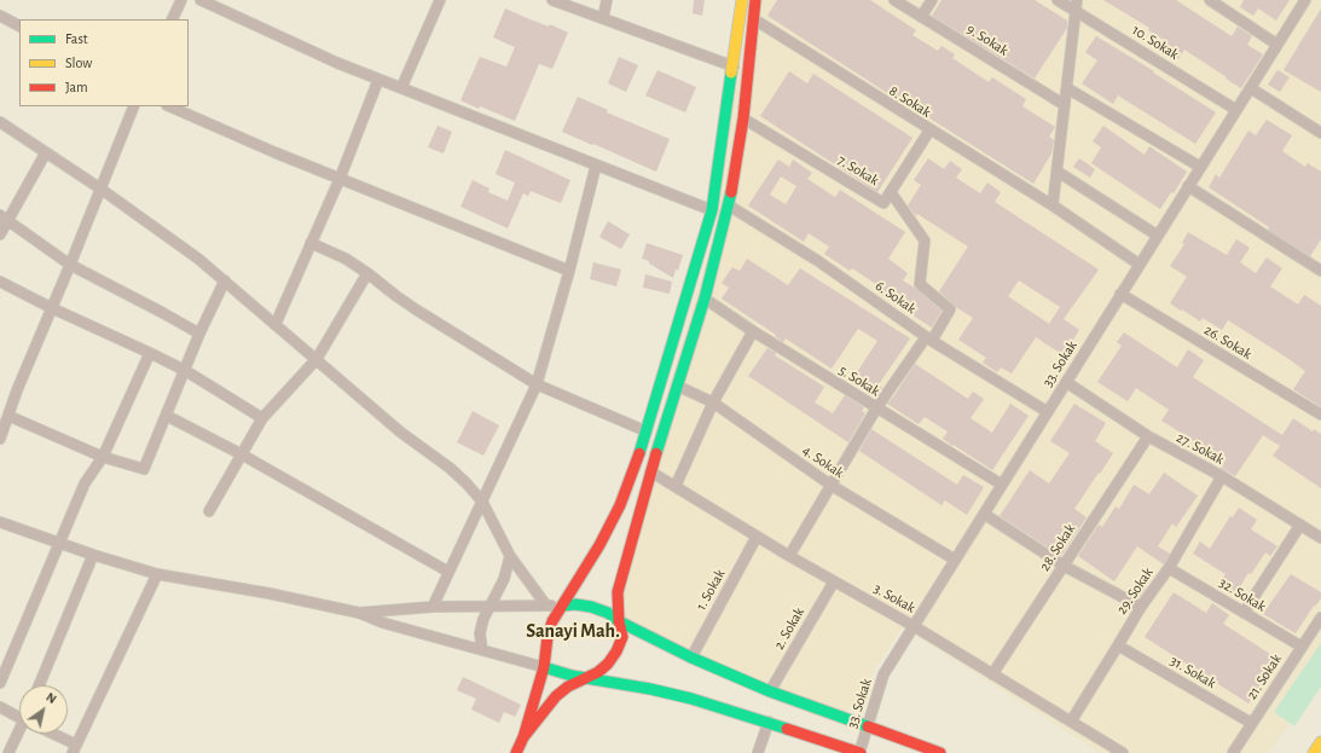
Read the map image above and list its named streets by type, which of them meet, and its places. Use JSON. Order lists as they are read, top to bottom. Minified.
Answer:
{"streets":{"street":["9. Sokak","10. Sokak","8. Sokak","7. Sokak","6. Sokak","26. Sokak","33. Sokak","5. Sokak","27. Sokak","4. Sokak","28. Sokak","1. Sokak","29. Sokak","32. Sokak","3. Sokak","2. Sokak","31. Sokak","21. Sokak"]},"crossings":[["10. Sokak","33. Sokak"],["8. Sokak","7. Sokak"],["8. Sokak","33. Sokak"],["6. Sokak","33. Sokak"],["26. Sokak","33. Sokak"],["33. Sokak","5. Sokak"],["33. Sokak","27. Sokak"],["33. Sokak","4. Sokak"],["33. Sokak","3. Sokak"],["27. Sokak","28. Sokak"],["27. Sokak","29. Sokak"],["28. Sokak","3. Sokak"],["1. Sokak","3. Sokak"],["29. Sokak","32. Sokak"],["29. Sokak","3. Sokak"],["29. Sokak","31. Sokak"],["32. Sokak","21. Sokak"],["3. Sokak","2. Sokak"],["31. Sokak","21. Sokak"]],"districts":["Sanayi Mah."],"legend":["Fast","Slow","Jam"],"north":"top right"}
